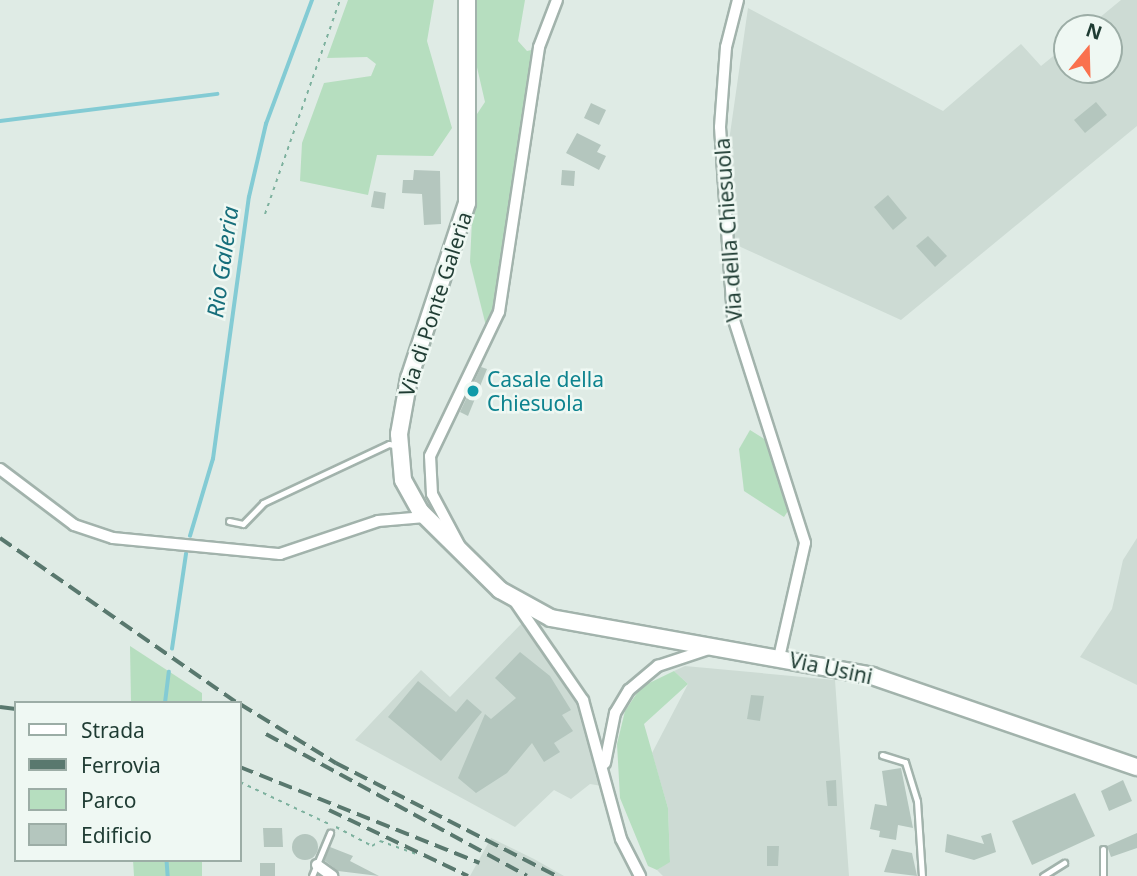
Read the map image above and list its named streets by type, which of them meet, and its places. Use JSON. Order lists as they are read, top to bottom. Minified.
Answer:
{"streets":{"main road":["Via di Ponte Galeria","Via Usini"],"street":["Via della Chiesuola"]},"crossings":[["Via della Chiesuola","Via Usini"],["Via di Ponte Galeria","Via Usini"]],"water":["Rio Galeria"],"places":["Casale della Chiesuola"],"legend":["Strada","Ferrovia","Parco","Edificio"],"north":"top"}
